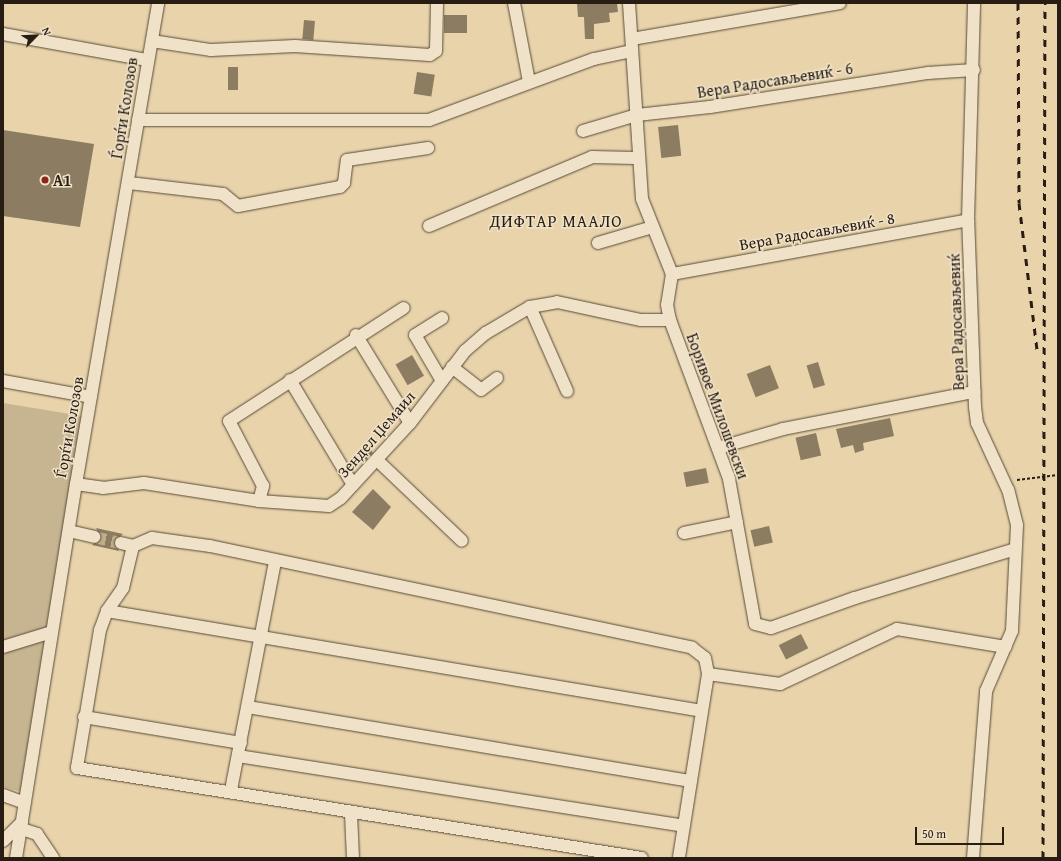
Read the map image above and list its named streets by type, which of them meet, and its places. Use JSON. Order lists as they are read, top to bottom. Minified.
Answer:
{"streets":{"street":["Вера Радосављевиќ - 6","Ѓорѓи Колозов","Вера Радосављевиќ - 8","Вера Радосављевиќ","Боривое Милошевски","Зендел Џемаил"]},"crossings":[["Вера Радосављевиќ - 6","Вера Радосављевиќ"],["Ѓорѓи Колозов","Зендел Џемаил"],["Вера Радосављевиќ - 8","Вера Радосављевиќ"],["Вера Радосављевиќ - 8","Боривое Милошевски"],["Вера Радосављевиќ","Боривое Милошевски"],["Боривое Милошевски","Зендел Џемаил"]],"districts":["ДИФТАР МААЛО"],"places":["А1"],"scale_bar":"50 m","north":"top right"}
